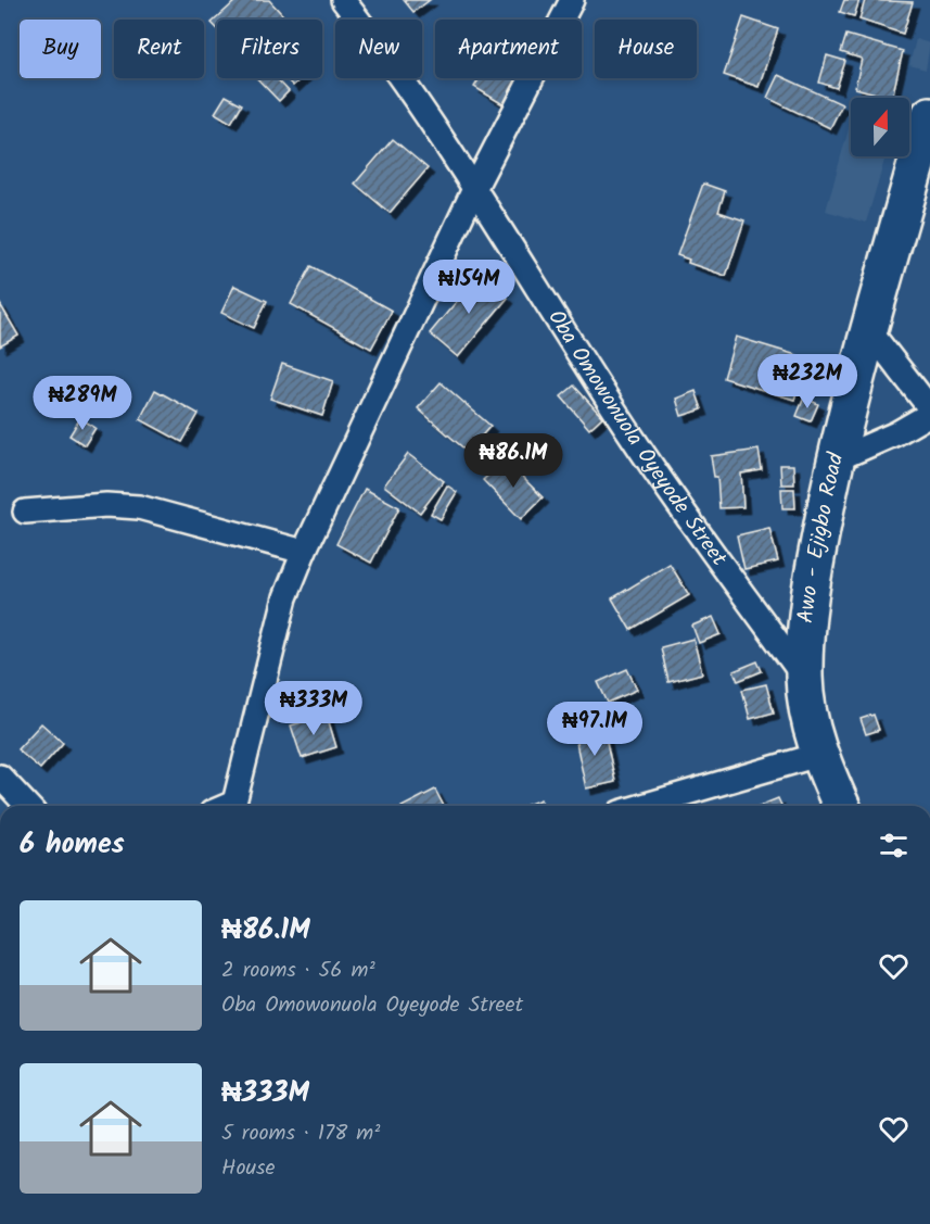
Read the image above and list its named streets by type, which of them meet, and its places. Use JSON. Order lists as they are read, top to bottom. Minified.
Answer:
{"streets":{"main road":["Awo - Ejigbo Road"],"street":["Oba Omowonuola Oyeyode Street"]},"crossings":[["Oba Omowonuola Oyeyode Street","Awo - Ejigbo Road"]],"north":"top","page":{"chip":["Buy","Rent","Filters","New","Apartment","House"],"price":["₦154M","₦232M","₦289M","₦86.1M","₦333M","₦97.1M"],"heading":"6 homes","list":[{"name":"₦86.1M","note":"2 rooms · 56 m² · Oba Omowonuola Oyeyode Street"},{"name":"₦333M","note":"5 rooms · 178 m² · House"}]}}
